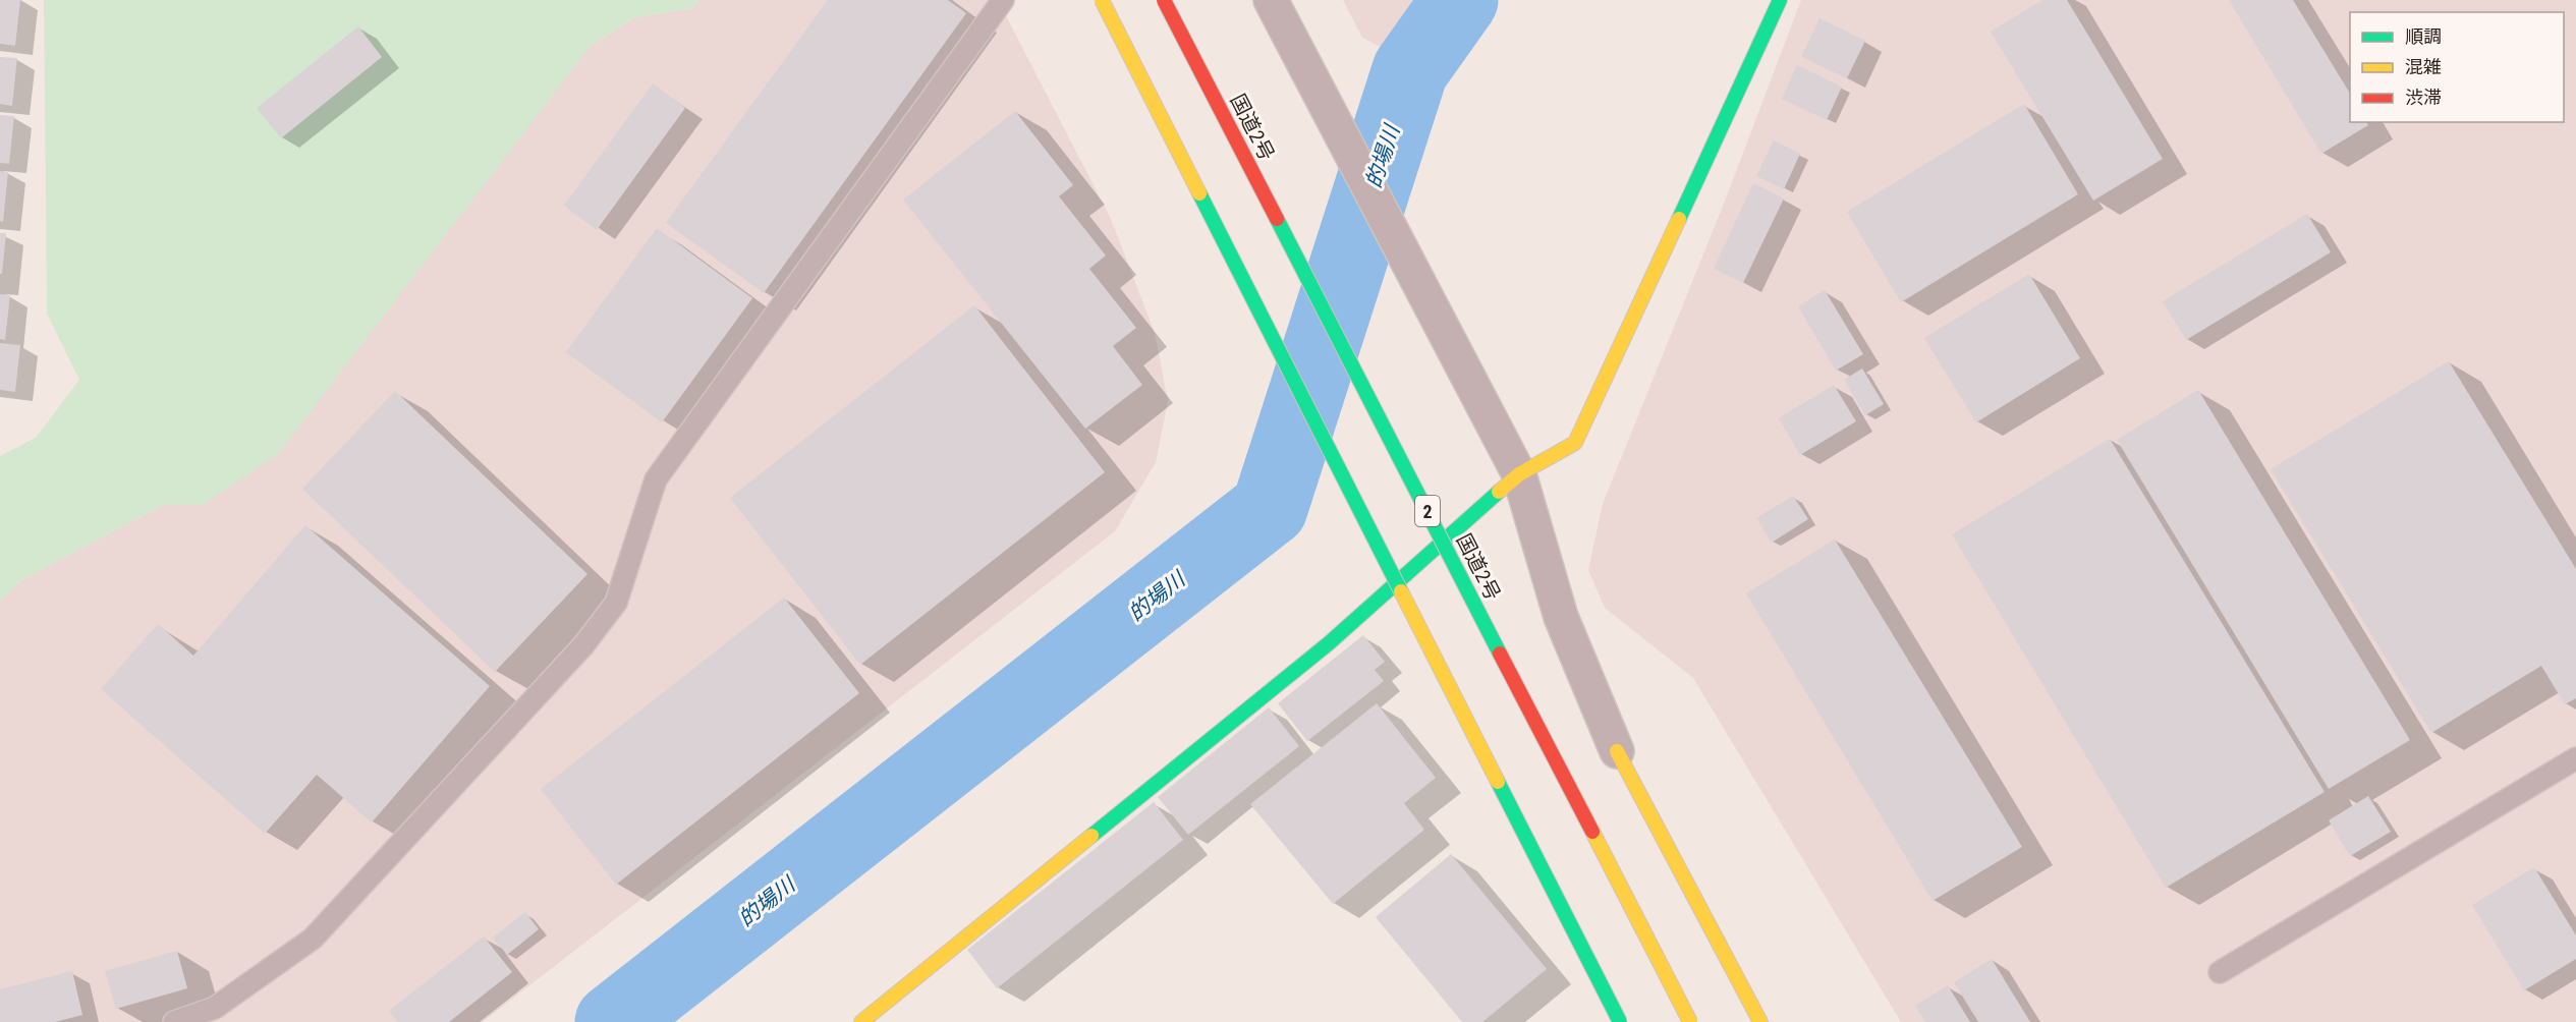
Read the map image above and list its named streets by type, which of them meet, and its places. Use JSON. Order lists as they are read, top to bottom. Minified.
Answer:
{"streets":{"main road":["国道2号","2"]},"water":["的場川"],"legend":["順調","混雑","渋滞"]}
